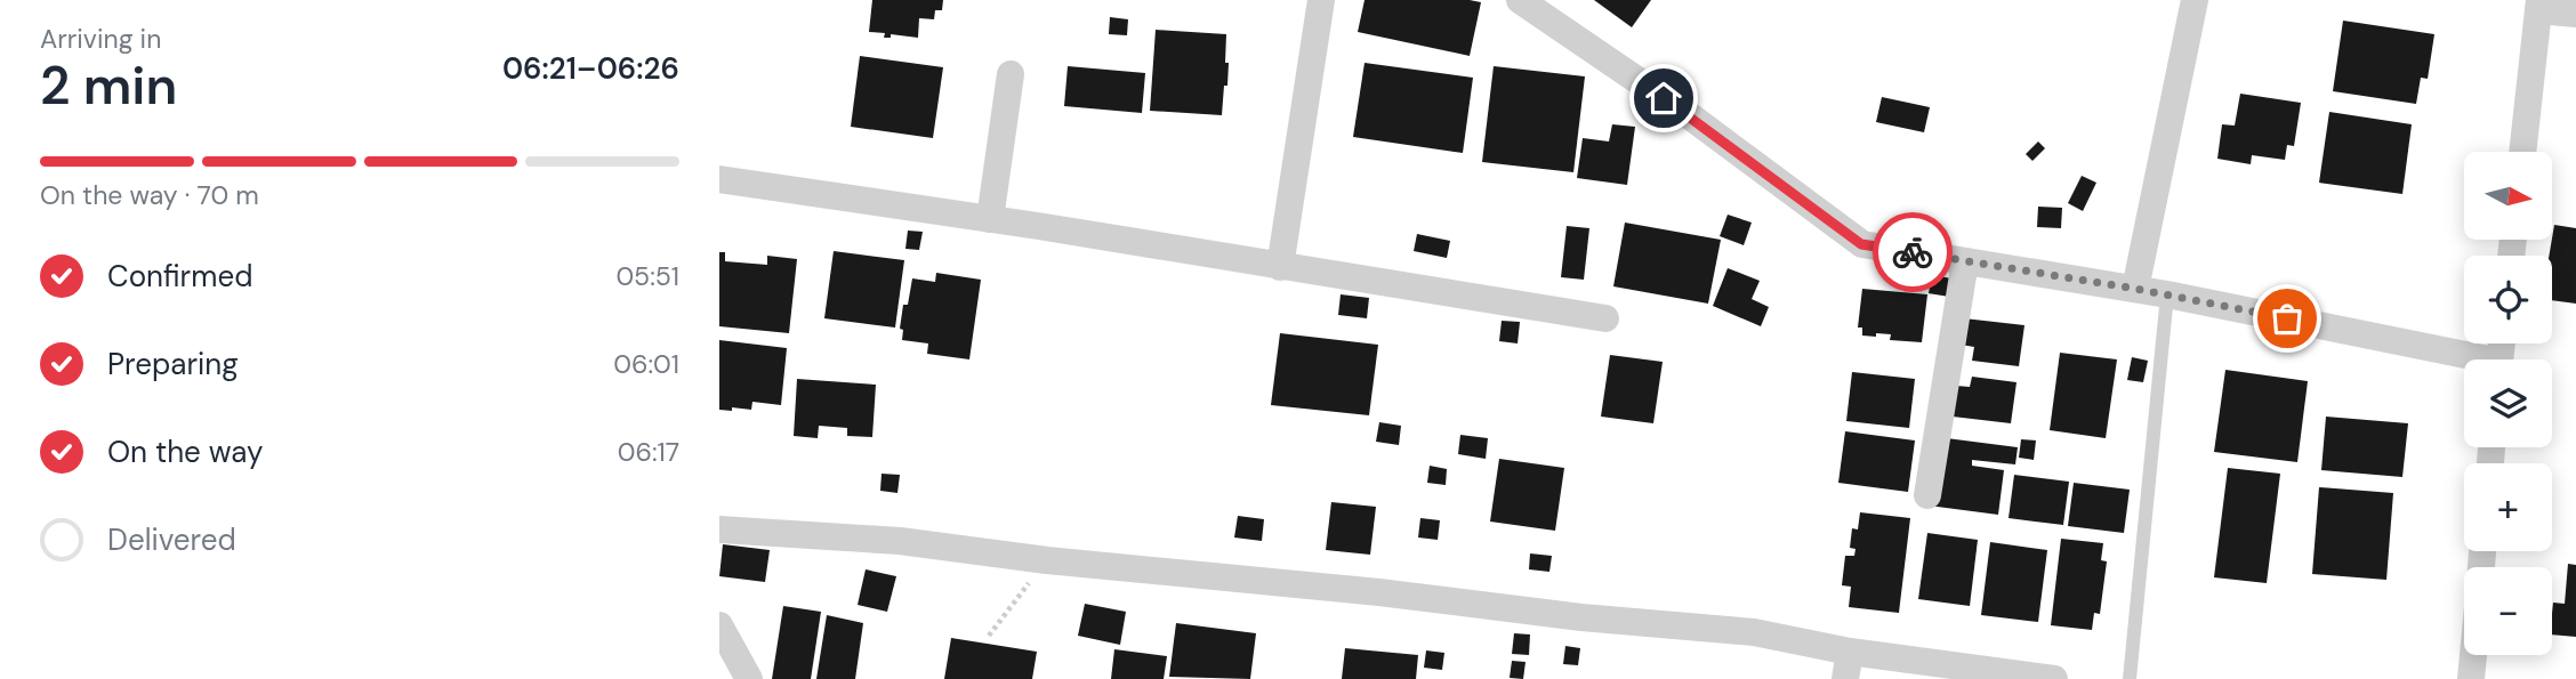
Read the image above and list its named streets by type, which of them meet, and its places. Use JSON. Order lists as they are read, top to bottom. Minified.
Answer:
{"north":"right","page":{"heading":["2 min","Arriving in","06:21–06:26"],"bar":"On the way · 70 m","map_buttons":["+","−"],"list":[["Confirmed","05:51"],["Preparing","06:01"],["On the way","06:17"],"Delivered"]}}
